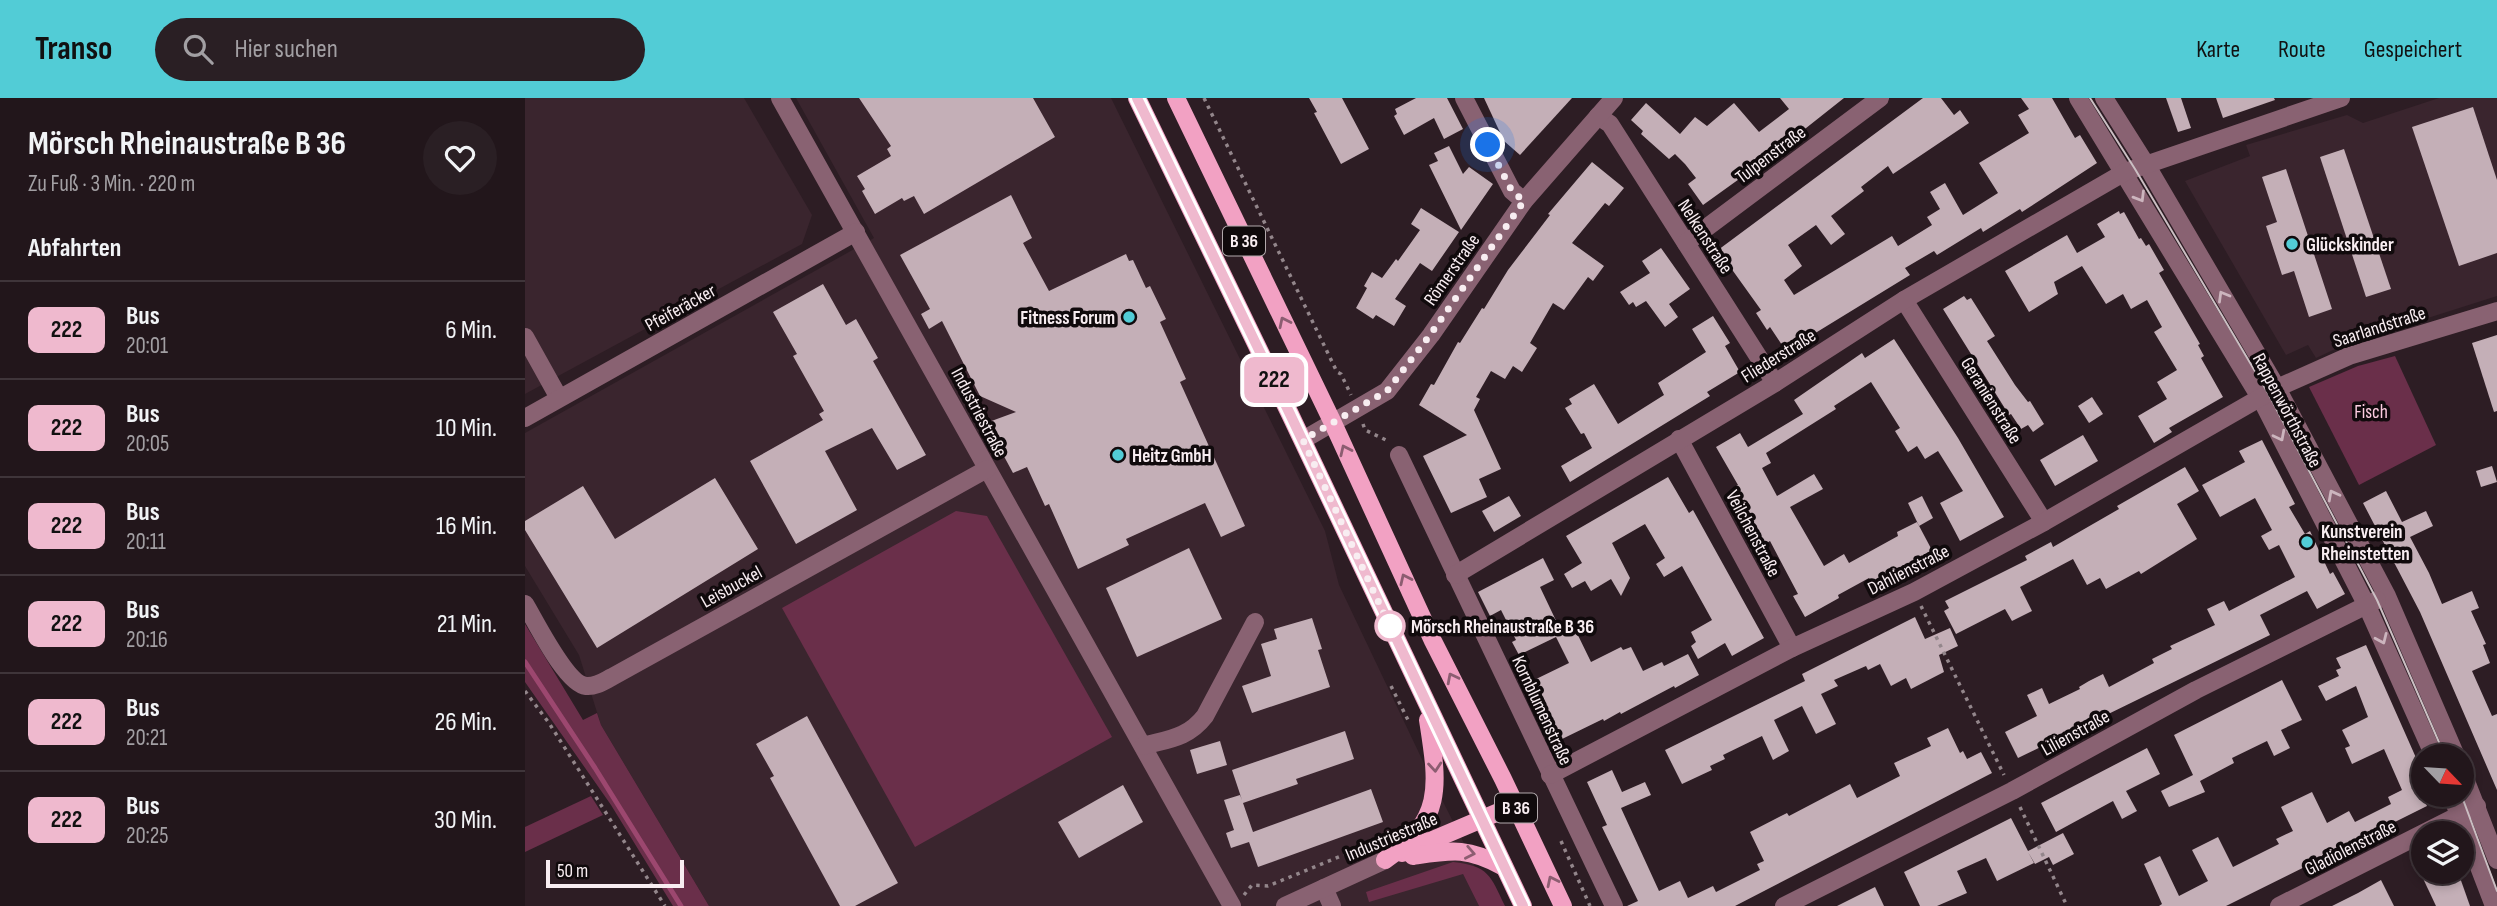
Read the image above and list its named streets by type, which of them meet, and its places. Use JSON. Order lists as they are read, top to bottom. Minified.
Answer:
{"streets":{"main road":["B 36","Industriestraße"],"street":["Tulpenstraße","Nelkenstraße","Römerstraße","Pfeiferäcker","Saarlandstraße","Fliederstraße","Geranienstraße","Rappenwörthstraße","Veilchenstraße","Dahlienstraße","Leisbuckel","Kornblumenstraße","Lilienstraße","Gladiolenstraße"]},"crossings":[["Tulpenstraße","Nelkenstraße"],["Nelkenstraße","Römerstraße"],["Nelkenstraße","Fliederstraße"],["B 36","Römerstraße"],["B 36","Industriestraße"],["Pfeiferäcker","Industriestraße"],["Saarlandstraße","Rappenwörthstraße"],["Saarlandstraße","Dahlienstraße"],["Fliederstraße","Geranienstraße"],["Fliederstraße","Rappenwörthstraße"],["Fliederstraße","Veilchenstraße"],["Fliederstraße","Kornblumenstraße"],["Geranienstraße","Dahlienstraße"],["Rappenwörthstraße","Dahlienstraße"],["Rappenwörthstraße","Lilienstraße"],["Industriestraße","Leisbuckel"],["Veilchenstraße","Dahlienstraße"],["Dahlienstraße","Kornblumenstraße"]],"parks":["Fisch"],"places":["Glückskinder","Fitness Forum","Heitz GmbH","Kunstverein Rheinstetten","Mörsch Rheinaustraße B 36"],"lines":["bus line 222"],"scale_bar":"50 m","north":"bottom right","page":{"header":"Transo","search":"Hier suchen","nav":["Karte","Route","Gespeichert"],"heading":[["Mörsch Rheinaustraße B 36","Zu Fuß · 3 Min. · 220 m"],"Abfahrten"],"on_map":"222","list":[{"mark":"222","name":"Bus","note":"20:01","value":"6 Min."},{"mark":"222","name":"Bus","note":"20:05","value":"10 Min."},{"mark":"222","name":"Bus","note":"20:11","value":"16 Min."},{"mark":"222","name":"Bus","note":"20:16","value":"21 Min."},{"mark":"222","name":"Bus","note":"20:21","value":"26 Min."},{"mark":"222","name":"Bus","note":"20:25","value":"30 Min."}],"scale":"50 m"}}
